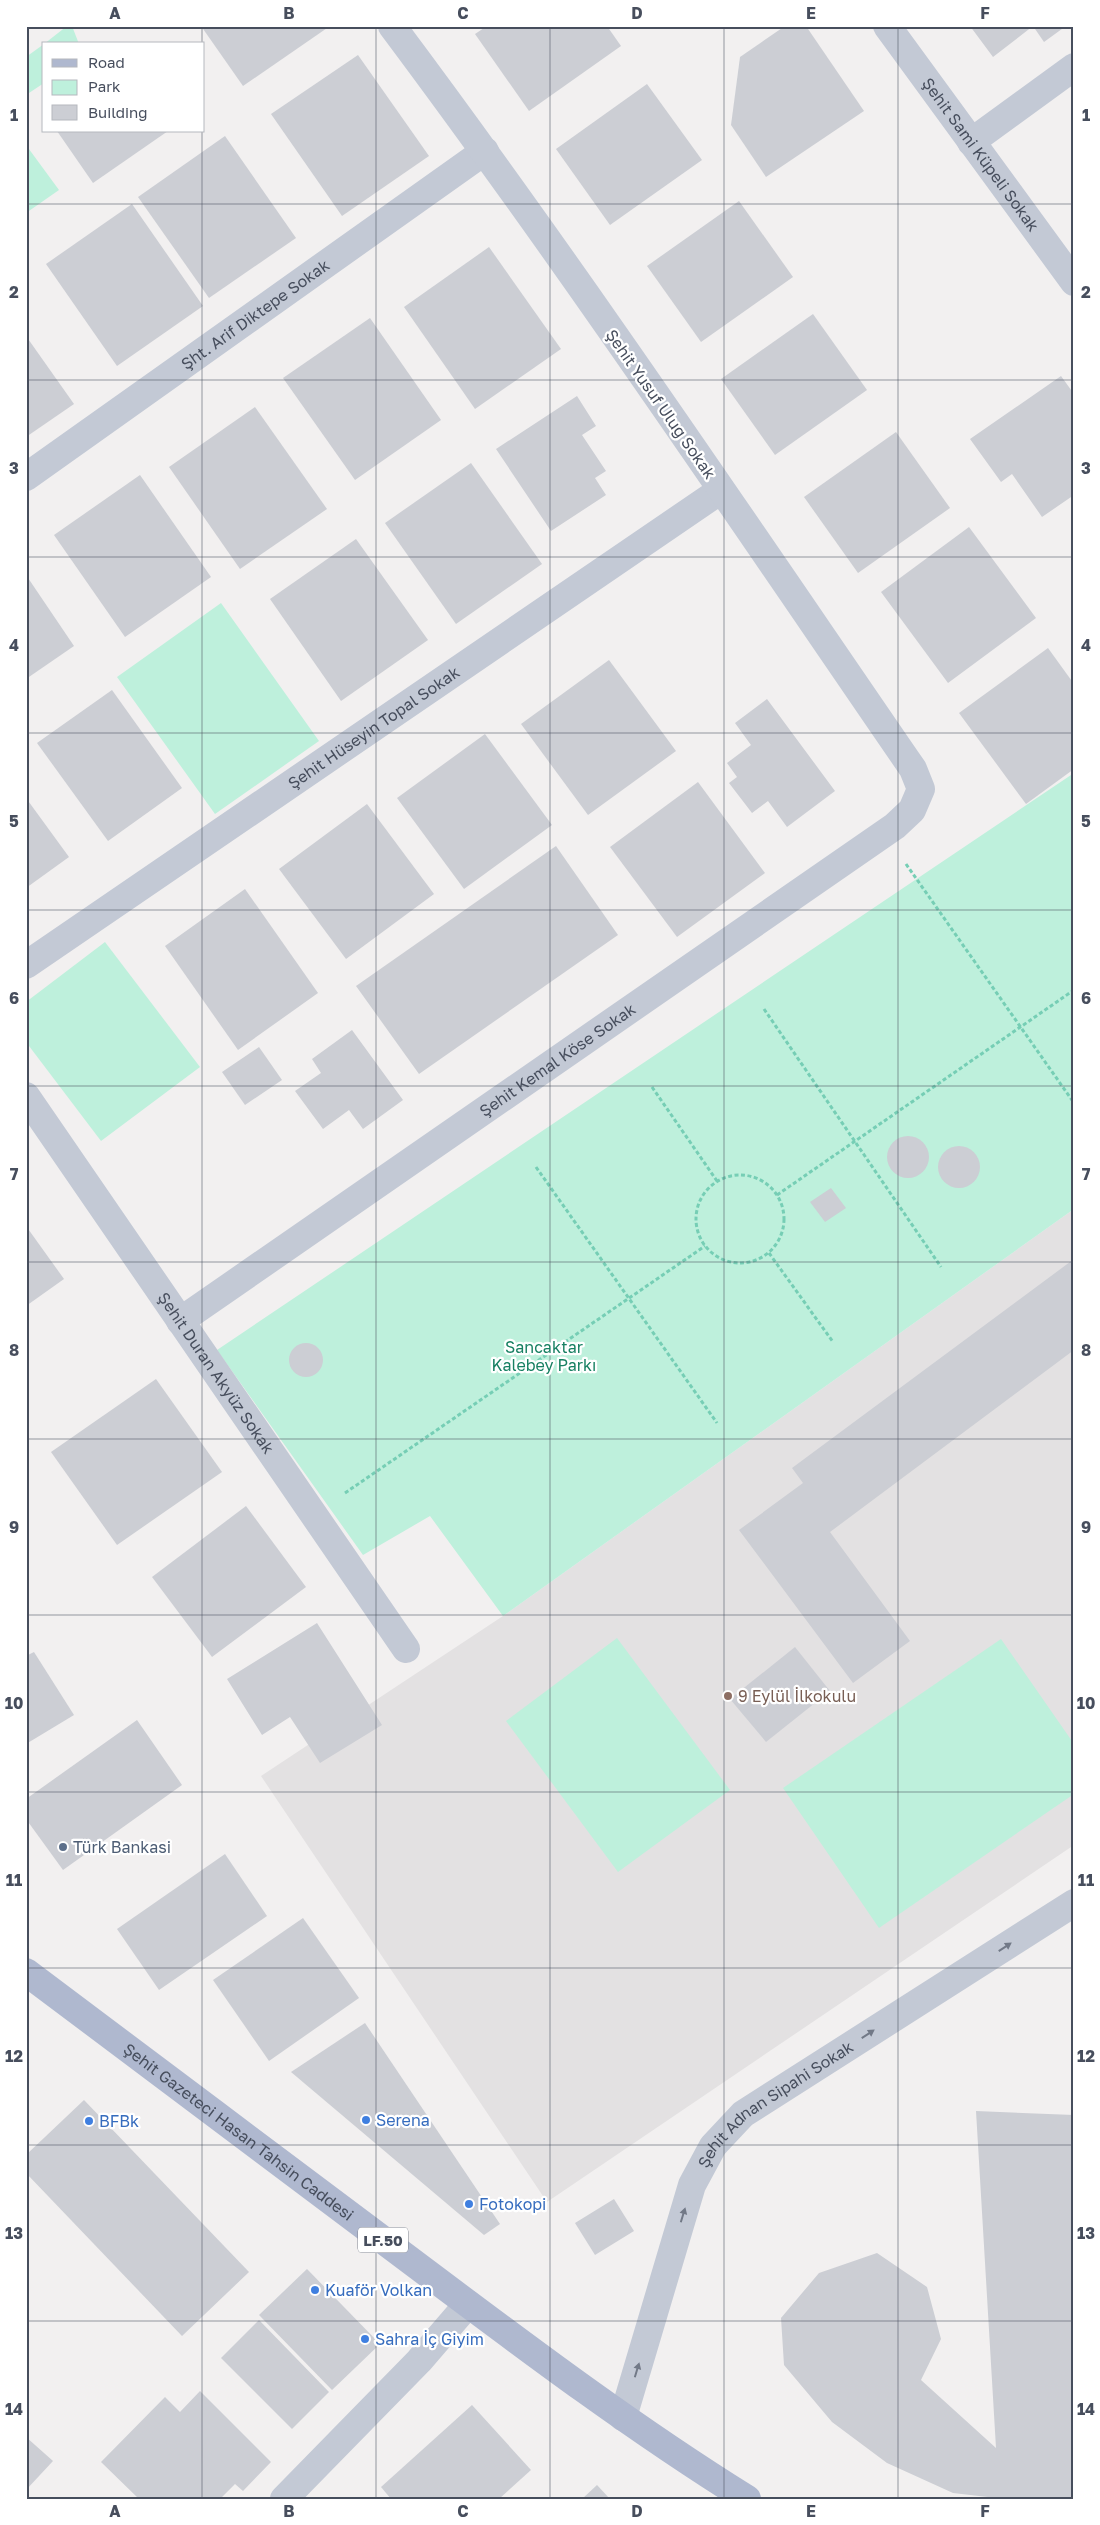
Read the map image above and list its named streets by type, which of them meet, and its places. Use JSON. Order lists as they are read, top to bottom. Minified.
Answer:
{"streets":{"main road":["Şehit Gazeteci Hasan Tahsin Caddesi","LF.50"],"street":["Şehit Sami Küpeli Sokak","Şht. Arif Diktepe Sokak","Şehit Yusuf Uluğ Sokak","Şehit Hüseyin Topal Sokak","Şehit Kemal Köse Sokak","Şehit Duran Akyüz Sokak","Şehit Adnan Sipahi Sokak"]},"crossings":[["Şht. Arif Diktepe Sokak","Şehit Yusuf Uluğ Sokak"],["Şehit Yusuf Uluğ Sokak","Şehit Hüseyin Topal Sokak"],["Şehit Yusuf Uluğ Sokak","Şehit Kemal Köse Sokak"],["Şehit Kemal Köse Sokak","Şehit Duran Akyüz Sokak"],["Şehit Adnan Sipahi Sokak","Şehit Gazeteci Hasan Tahsin Caddesi"]],"one_way":["Şehit Adnan Sipahi Sokak"],"parks":["Sancaktar Kalebey Parkı"],"places":["9 Eylül İlkokulu","Türk Bankasi","Serena","BFBk","Fotokopi","Kuaför Volkan","Sahra İç Giyim"],"legend":["Road","Park","Building"],"grid":{"columns":["A","B","C","D","E","F"],"rows":["1","2","3","4","5","6","7","8","9","10","11","12","13","14"]}}
